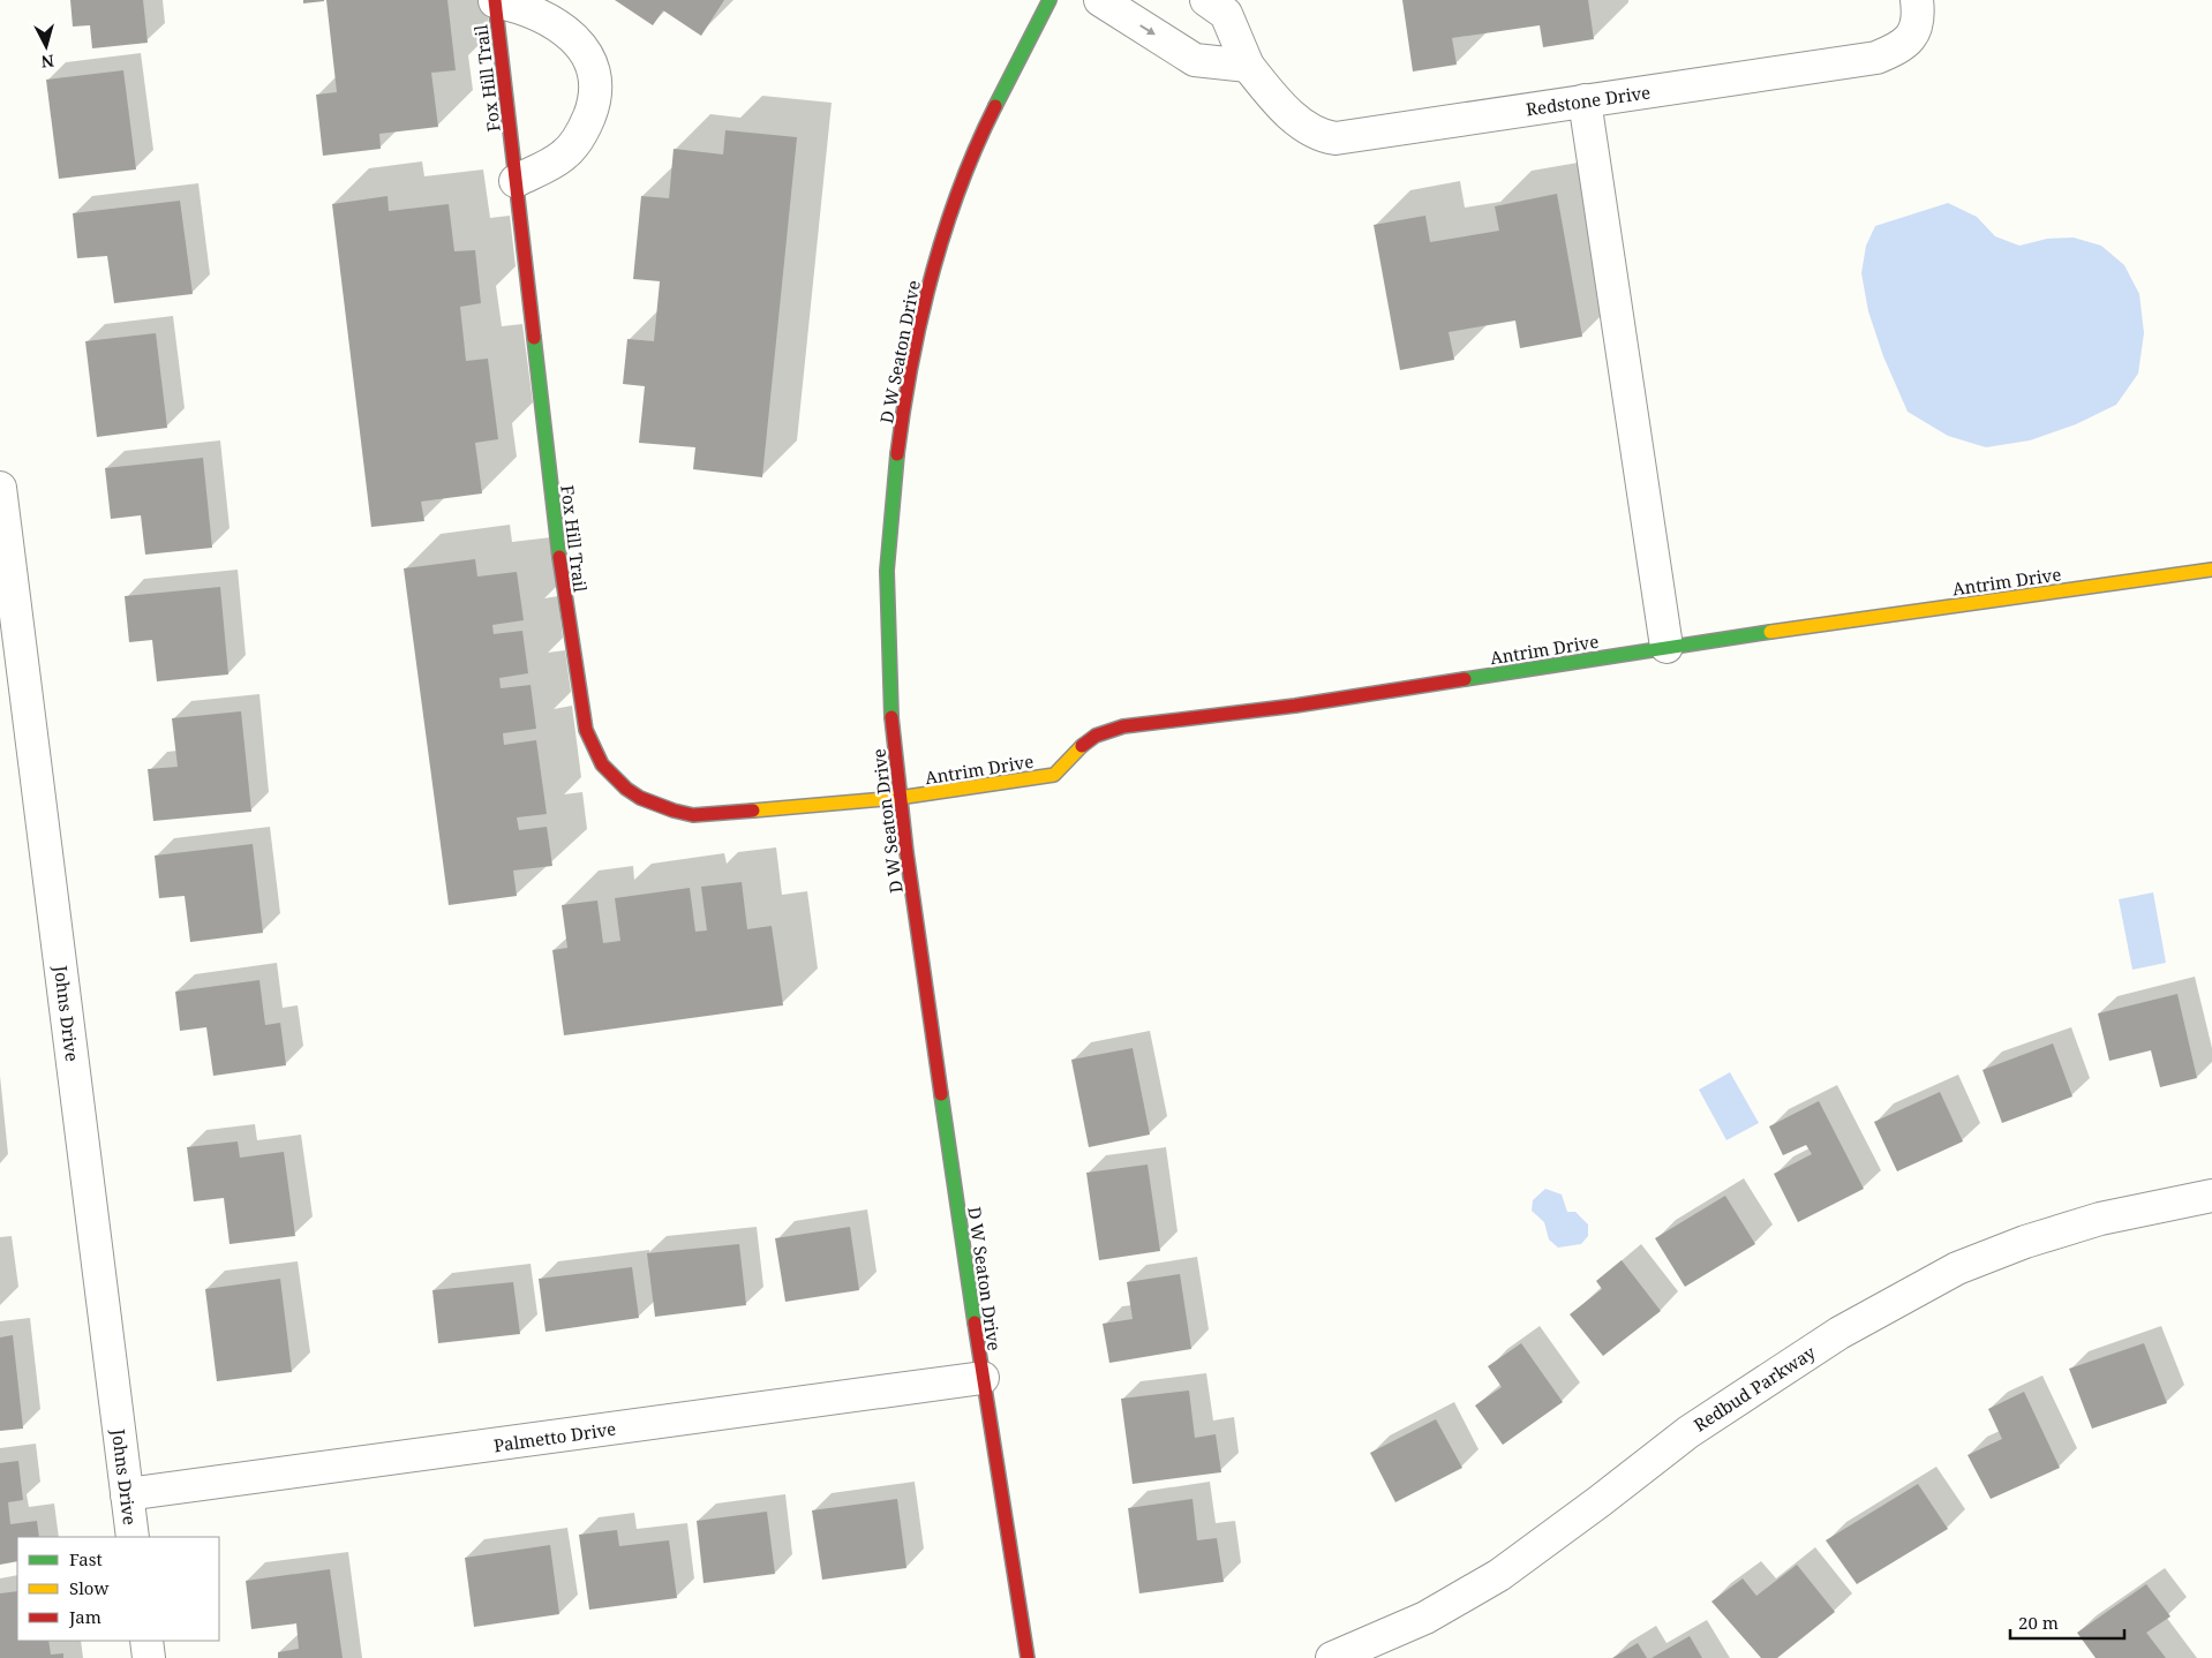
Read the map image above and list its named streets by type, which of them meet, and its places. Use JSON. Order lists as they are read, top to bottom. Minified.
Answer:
{"streets":{"street":["Fox Hill Trail","Redstone Drive","D W Seaton Drive","Antrim Drive","Johns Drive","Redbud Parkway","Palmetto Drive"]},"crossings":[["Fox Hill Trail","D W Seaton Drive"],["Fox Hill Trail","Antrim Drive"],["D W Seaton Drive","Antrim Drive"],["D W Seaton Drive","Palmetto Drive"],["Johns Drive","Palmetto Drive"]],"legend":["Fast","Slow","Jam"],"scale_bar":"20 m","north":"bottom"}
